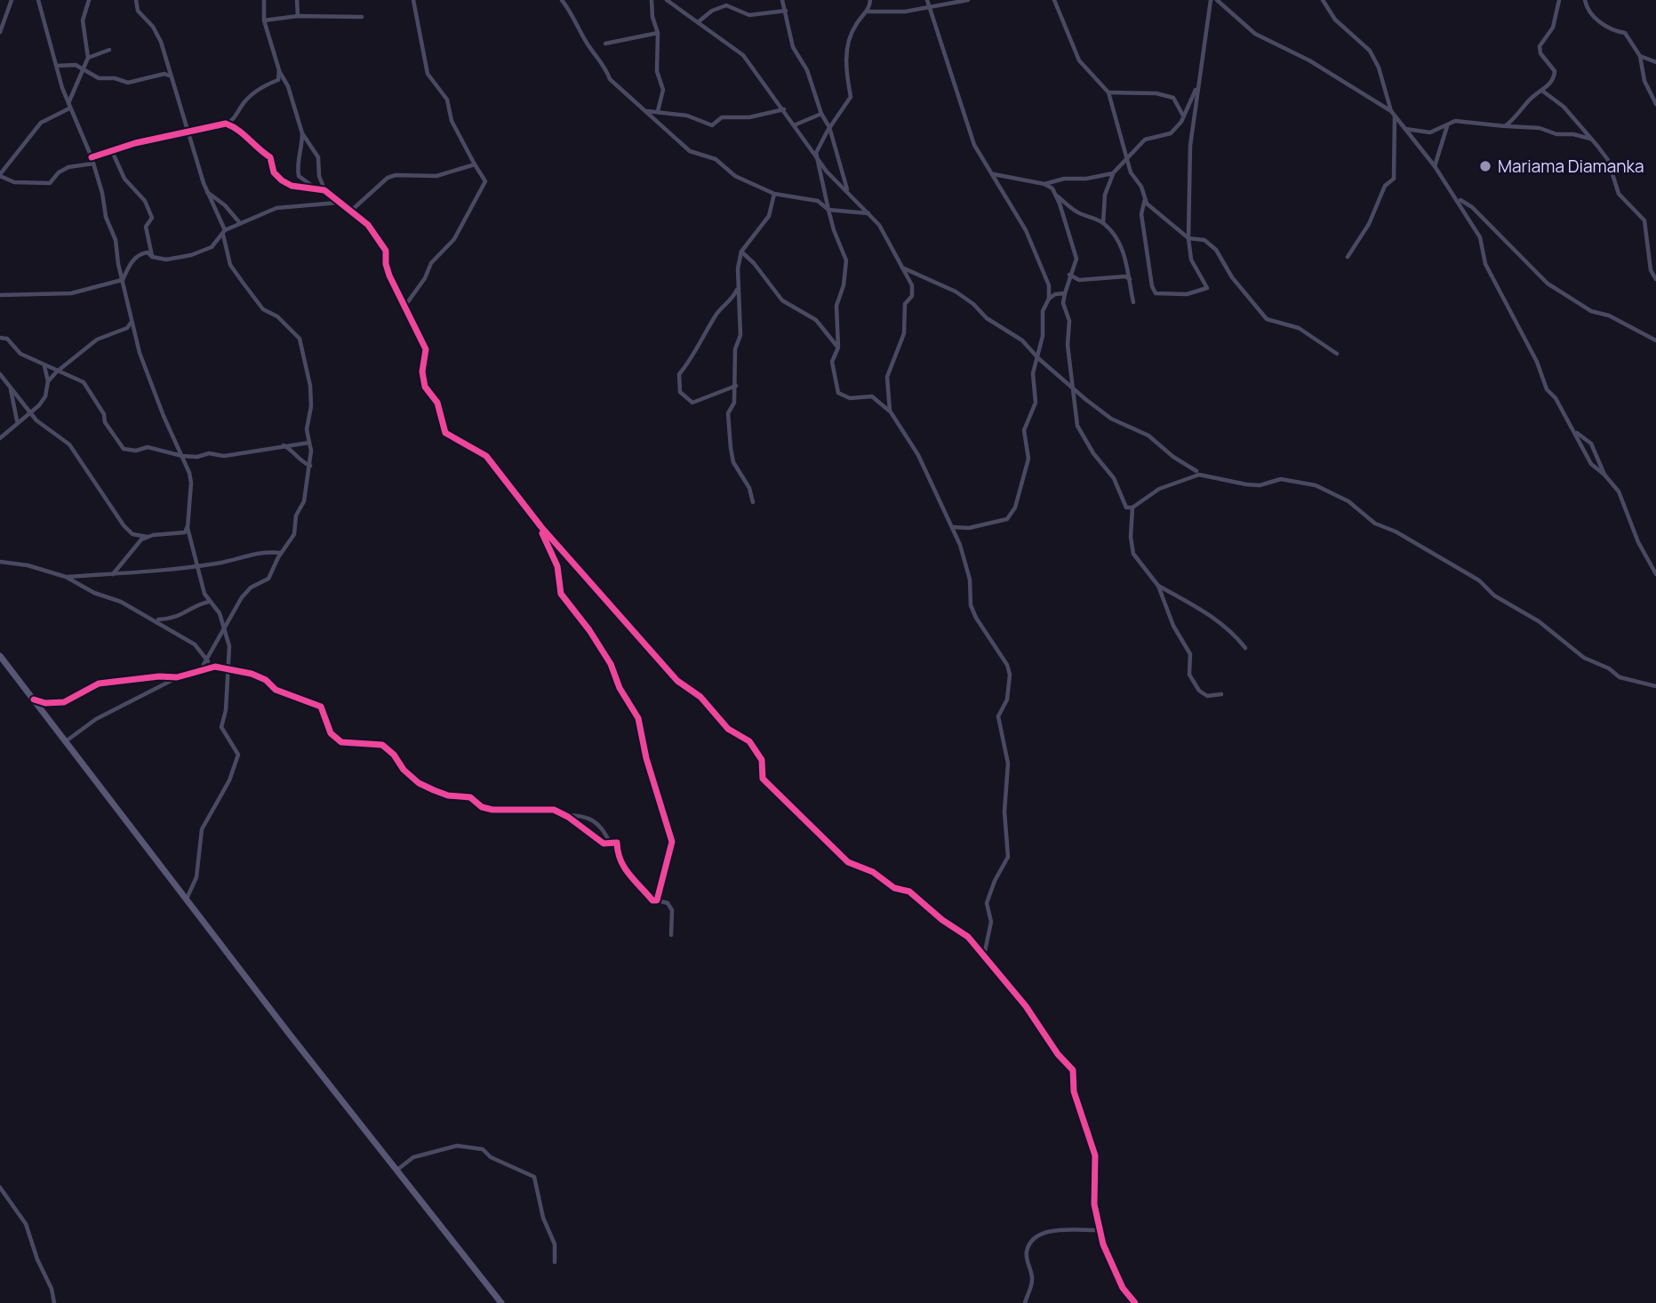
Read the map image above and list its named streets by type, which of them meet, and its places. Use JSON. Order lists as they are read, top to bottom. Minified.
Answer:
{"places":["Mariama Diamanka"]}
